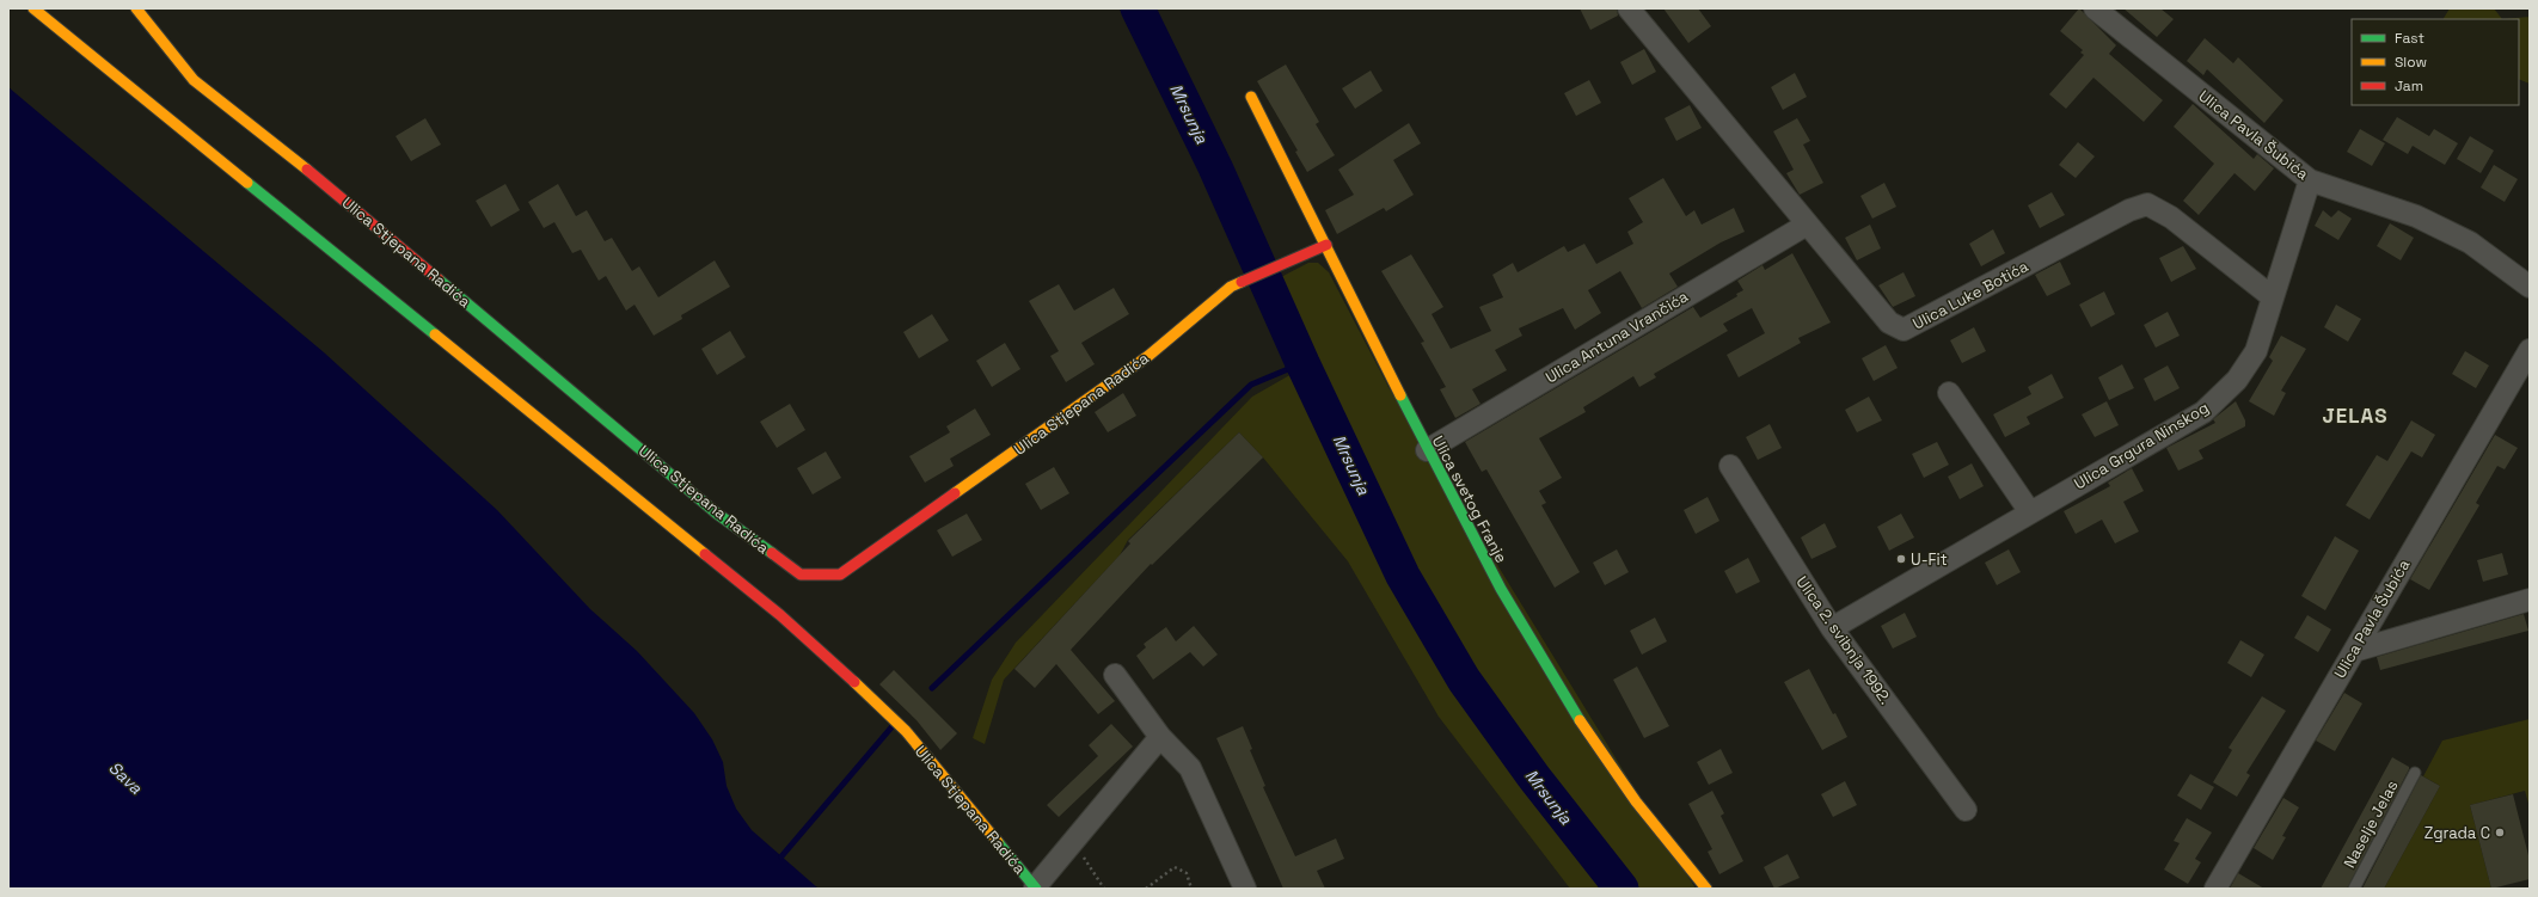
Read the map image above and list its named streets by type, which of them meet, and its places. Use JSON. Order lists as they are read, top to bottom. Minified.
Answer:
{"streets":{"street":["Ulica Pavla Šubića","Ulica Stjepana Radića","Ulica Luke Botića","Ulica Antuna Vrančića","Ulica Grgura Ninskog","Ulica svetog Franje","Ulica 2. svibnja 1992."],"lane":["Naselje Jelas"]},"crossings":[["Ulica Pavla Šubića","Ulica Grgura Ninskog"],["Ulica Stjepana Radića","Ulica svetog Franje"],["Ulica Luke Botića","Ulica Antuna Vrančića"],["Ulica Luke Botića","Ulica Grgura Ninskog"],["Ulica Antuna Vrančića","Ulica svetog Franje"],["Ulica Grgura Ninskog","Ulica 2. svibnja 1992."]],"districts":["JELAS"],"water":["Mrsunja","Sava"],"places":["U-Fit","Zgrada C"],"legend":["Fast","Slow","Jam"]}
